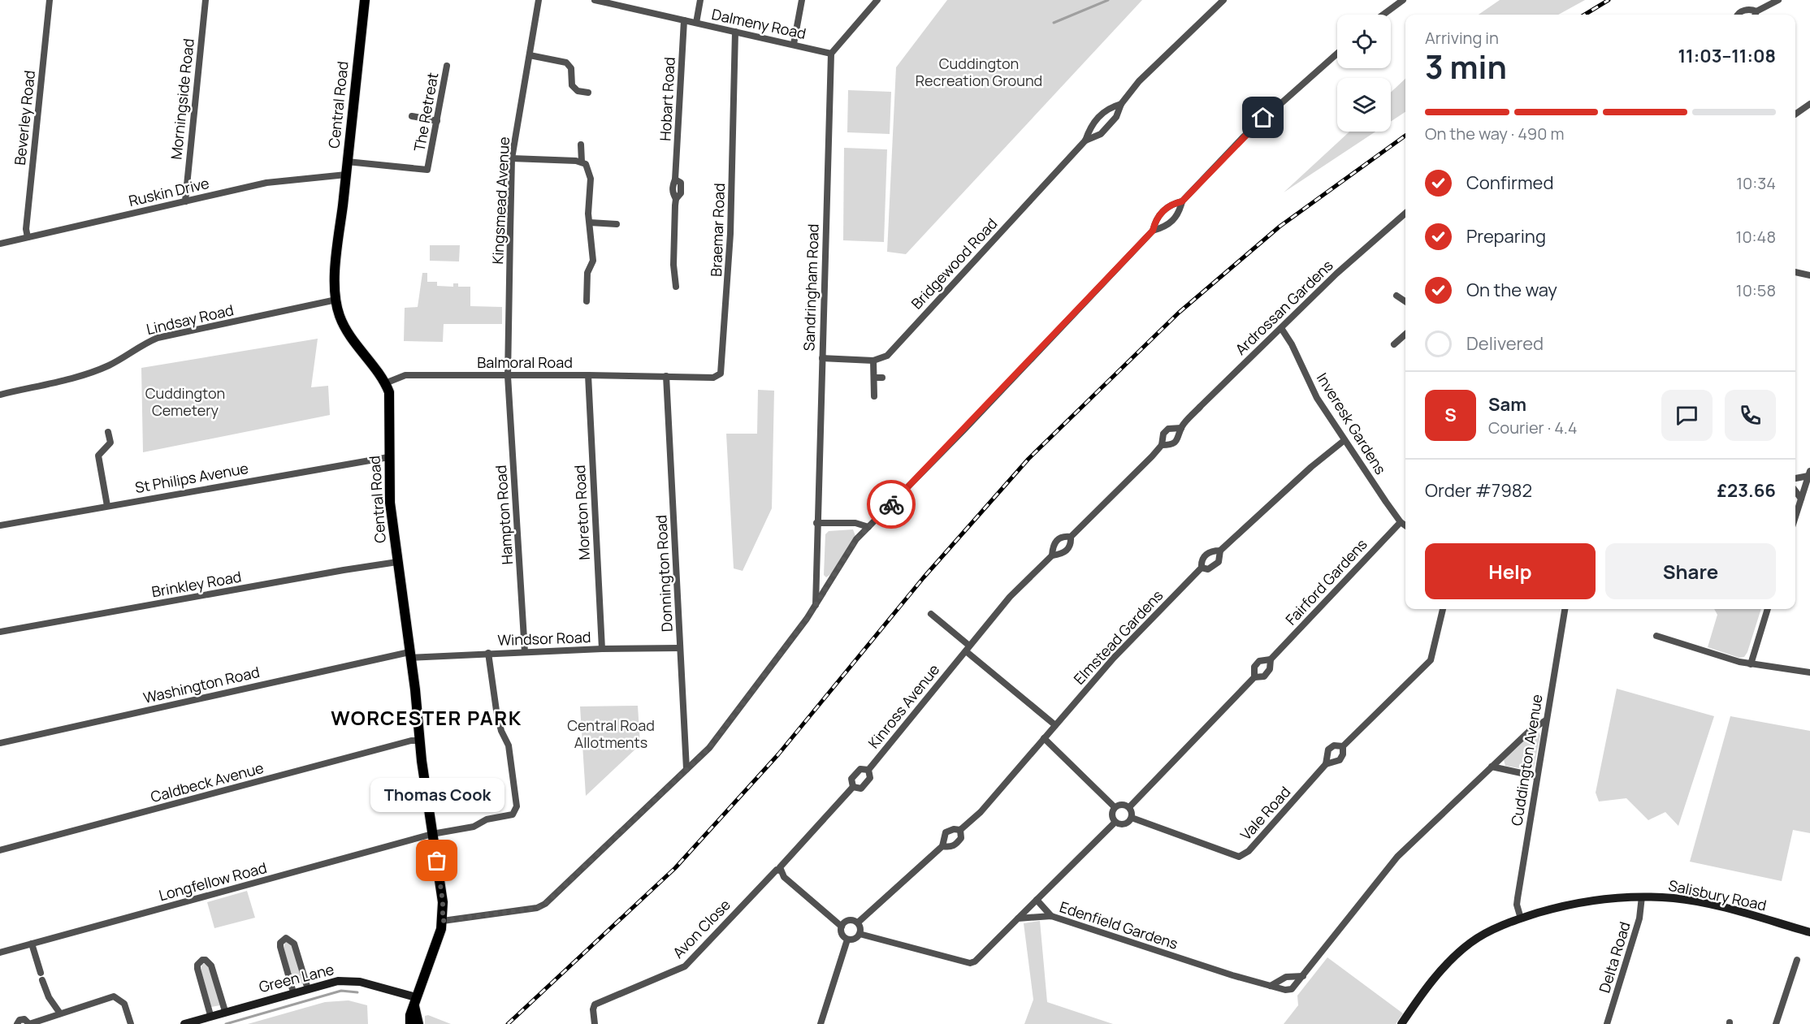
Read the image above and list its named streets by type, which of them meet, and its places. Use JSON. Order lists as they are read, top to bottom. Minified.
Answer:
{"streets":{"main road":["Central Road"],"street":["Dalmeny Road","Morningside Road","Hobart Road","The Retreat","Beverley Road","Ruskin Drive","Kingsmead Avenue","Braemar Road","Bridgewood Road","Sandringham Road","Ardrossan Gardens","Lindsay Road","Balmoral Road","Inveresk Gardens","St Philips Avenue","Moreton Road","Hampton Road","Donnington Road","Fairford Gardens","Brinkley Road","Elmstead Gardens","Windsor Road","Washington Road","Kinross Avenue","Cuddington Avenue","Caldbeck Avenue","Vale Road","Longfellow Road","Salisbury Road","Edenfield Gardens","Avon Close","Delta Road","Green Lane"]},"crossings":[["Dalmeny Road","Hobart Road"],["Dalmeny Road","Braemar Road"],["Dalmeny Road","Sandringham Road"],["Morningside Road","Ruskin Drive"],["Central Road","The Retreat"],["Central Road","Ruskin Drive"],["Central Road","Lindsay Road"],["Central Road","Balmoral Road"],["Central Road","St Philips Avenue"],["Central Road","Brinkley Road"],["Central Road","Windsor Road"],["Central Road","Washington Road"],["Central Road","Caldbeck Avenue"],["Central Road","Longfellow Road"],["Central Road","Green Lane"],["Beverley Road","Ruskin Drive"],["Kingsmead Avenue","Balmoral Road"],["Kingsmead Avenue","Hampton Road"],["Braemar Road","Balmoral Road"],["Braemar Road","Donnington Road"],["Ardrossan Gardens","Inveresk Gardens"],["Ardrossan Gardens","Kinross Avenue"],["Balmoral Road","Moreton Road"],["Balmoral Road","Hampton Road"],["Balmoral Road","Donnington Road"],["Inveresk Gardens","Fairford Gardens"],["Inveresk Gardens","Elmstead Gardens"],["Moreton Road","Windsor Road"],["Hampton Road","Windsor Road"],["Donnington Road","Windsor Road"],["Fairford Gardens","Vale Road"],["Windsor Road","Washington Road"],["Windsor Road","Longfellow Road"],["Kinross Avenue","Avon Close"],["Cuddington Avenue","Salisbury Road"],["Cuddington Avenue","Edenfield Gardens"],["Salisbury Road","Delta Road"]],"districts":["WORCESTER PARK"],"parks":["Cuddington Recreation Ground","Cuddington Cemetery","Central Road Allotments"],"places":["Thomas Cook"],"page":{"heading":["3 min","Arriving in","11:03–11:08"],"panel":["Sam","Courier · 4.4","Order #7982","£23.66"],"bar":"On the way · 490 m","list":[["Confirmed","10:34"],["Preparing","10:48"],["On the way","10:58"],"Delivered"],"round":"S","buttons":["Help","Share"],"bubble":"Thomas Cook"}}
